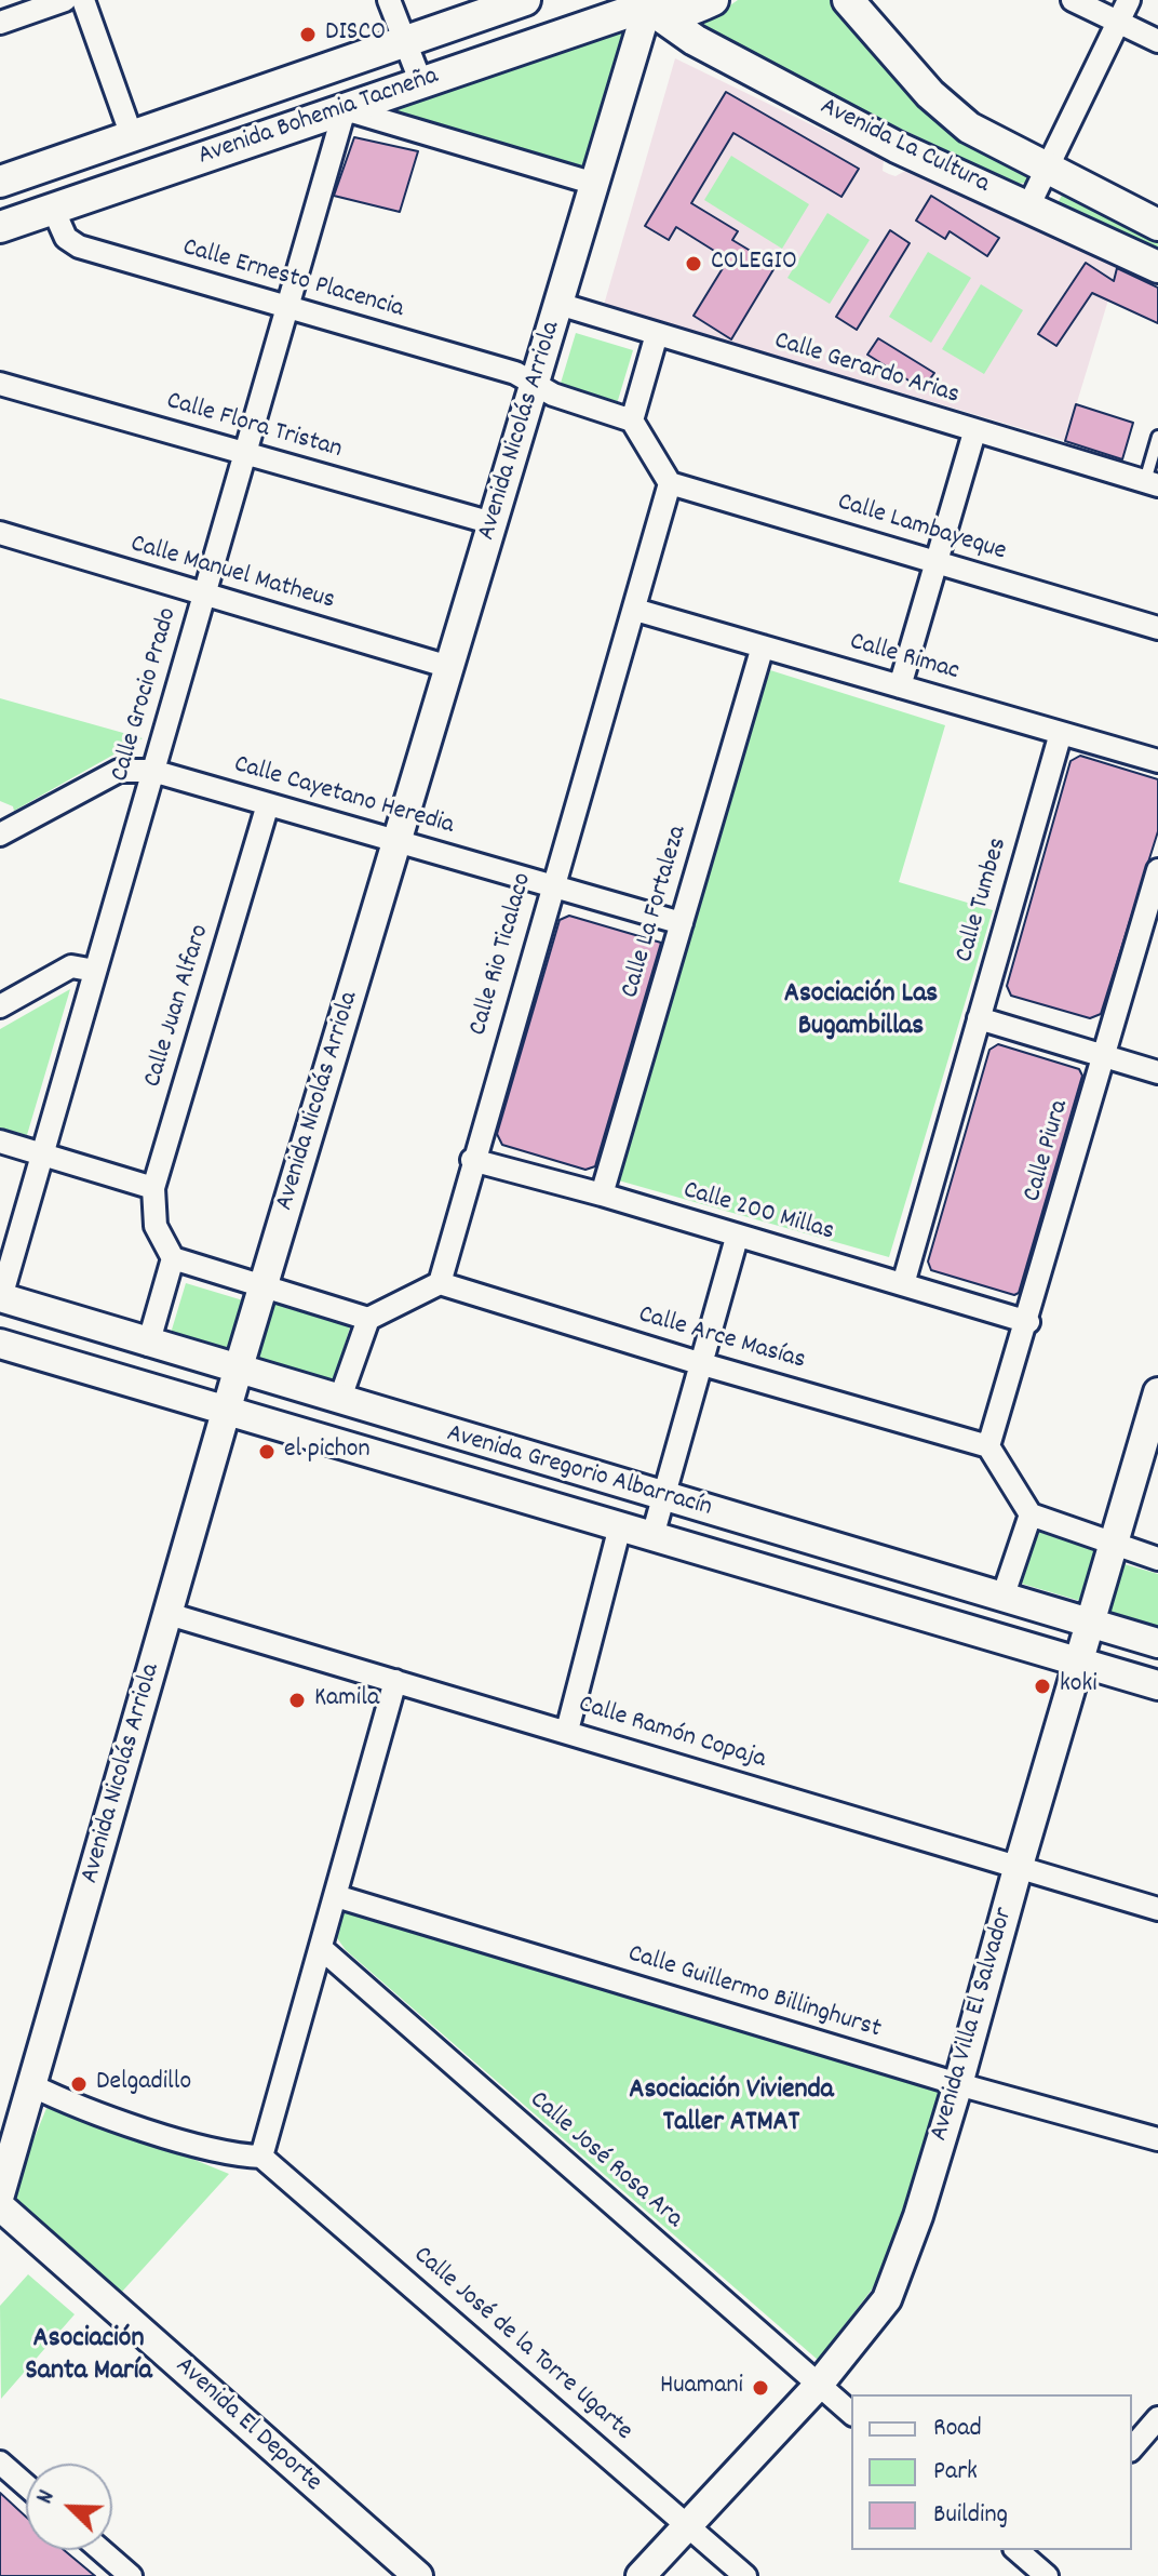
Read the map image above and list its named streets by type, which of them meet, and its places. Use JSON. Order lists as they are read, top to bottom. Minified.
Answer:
{"streets":{"main road":["Avenida Bohemia Tacneña","Avenida La Cultura"],"street":["Calle Ernesto Placencia","Calle Gerardo Arias","Calle Flora Tristan","Avenida Nicolás Arriola","Calle Lambayeque","Calle Manuel Matheus","Calle Rimac","Calle Grocio Prado","Calle Cayetano Heredia","Calle Tumbes","Calle La Fortaleza","Calle Rio Ticalaco","Calle Juan Alfaro","Calle Piura","Calle 200 Millas","Calle Arce Masías","Avenida Gregorio Albarracín","Calle Ramón Copaja","Calle Guillermo Billinghurst","Avenida Villa El Salvador","Calle José Rosa Ara","Calle José de la Torre Ugarte","Avenida El Deporte"]},"crossings":[["Avenida Bohemia Tacneña","Avenida La Cultura"],["Avenida Bohemia Tacneña","Calle Ernesto Placencia"],["Avenida Bohemia Tacneña","Avenida Nicolás Arriola"],["Avenida Bohemia Tacneña","Calle Grocio Prado"],["Avenida La Cultura","Avenida Nicolás Arriola"],["Calle Ernesto Placencia","Avenida Nicolás Arriola"],["Calle Ernesto Placencia","Calle Grocio Prado"],["Calle Gerardo Arias","Avenida Nicolás Arriola"],["Calle Flora Tristan","Avenida Nicolás Arriola"],["Calle Flora Tristan","Calle Grocio Prado"],["Avenida Nicolás Arriola","Calle Manuel Matheus"],["Avenida Nicolás Arriola","Calle Cayetano Heredia"],["Avenida Nicolás Arriola","Avenida Gregorio Albarracín"],["Avenida Nicolás Arriola","Calle Ramón Copaja"],["Calle Lambayeque","Calle Rio Ticalaco"],["Calle Manuel Matheus","Calle Grocio Prado"],["Calle Rimac","Calle Tumbes"],["Calle Rimac","Calle La Fortaleza"],["Calle Rimac","Calle Rio Ticalaco"],["Calle Grocio Prado","Calle Cayetano Heredia"],["Calle Grocio Prado","Avenida Gregorio Albarracín"],["Calle Cayetano Heredia","Calle La Fortaleza"],["Calle Cayetano Heredia","Calle Rio Ticalaco"],["Calle Cayetano Heredia","Calle Juan Alfaro"],["Calle Tumbes","Calle 200 Millas"],["Calle La Fortaleza","Calle 200 Millas"],["Calle Rio Ticalaco","Calle 200 Millas"],["Calle Rio Ticalaco","Calle Arce Masías"],["Calle Piura","Calle 200 Millas"],["Calle Piura","Calle Arce Masías"],["Avenida Gregorio Albarracín","Avenida Villa El Salvador"],["Calle Ramón Copaja","Avenida Villa El Salvador"],["Calle Guillermo Billinghurst","Avenida Villa El Salvador"],["Avenida Villa El Salvador","Calle José Rosa Ara"],["Avenida Villa El Salvador","Calle José de la Torre Ugarte"]],"districts":["Asociación Las Bugambillas","Asociación Vivienda Taller ATMAT","Asociación Santa María"],"places":["DISCO","COLEGIO","el pichon","koki","Kamila","Delgadillo","Huamani"],"legend":["Road","Park","Building"],"north":"top left"}
